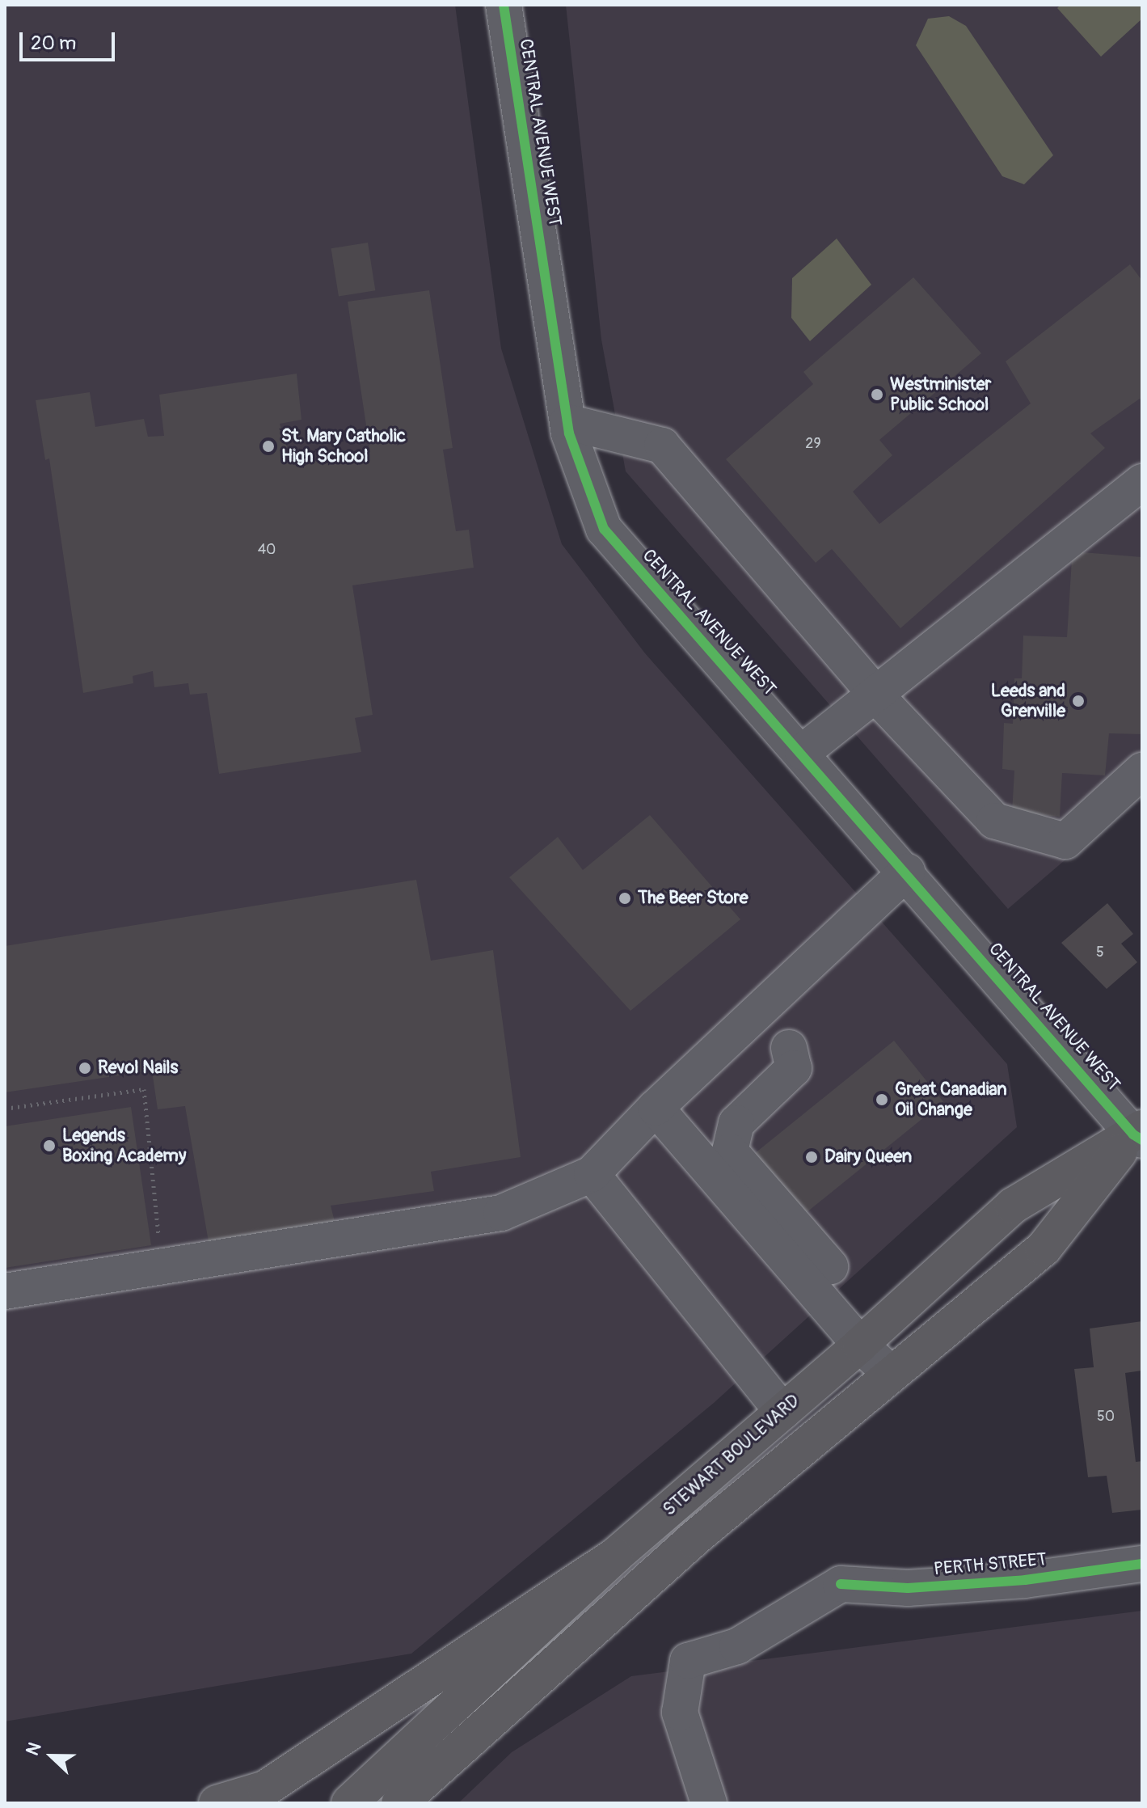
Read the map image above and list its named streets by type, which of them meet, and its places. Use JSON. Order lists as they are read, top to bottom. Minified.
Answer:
{"streets":{"main road":["STEWART BOULEVARD"],"street":["CENTRAL AVENUE WEST","PERTH STREET"]},"crossings":[["CENTRAL AVENUE WEST","STEWART BOULEVARD"]],"places":["Westminister Public School","St. Mary Catholic High School","Leeds and Grenville","The Beer Store","Revol Nails","Great Canadian Oil Change","Legends Boxing Academy","Dairy Queen"],"house_numbers":["29","40","5","50"],"scale_bar":"20 m","north":"left"}
